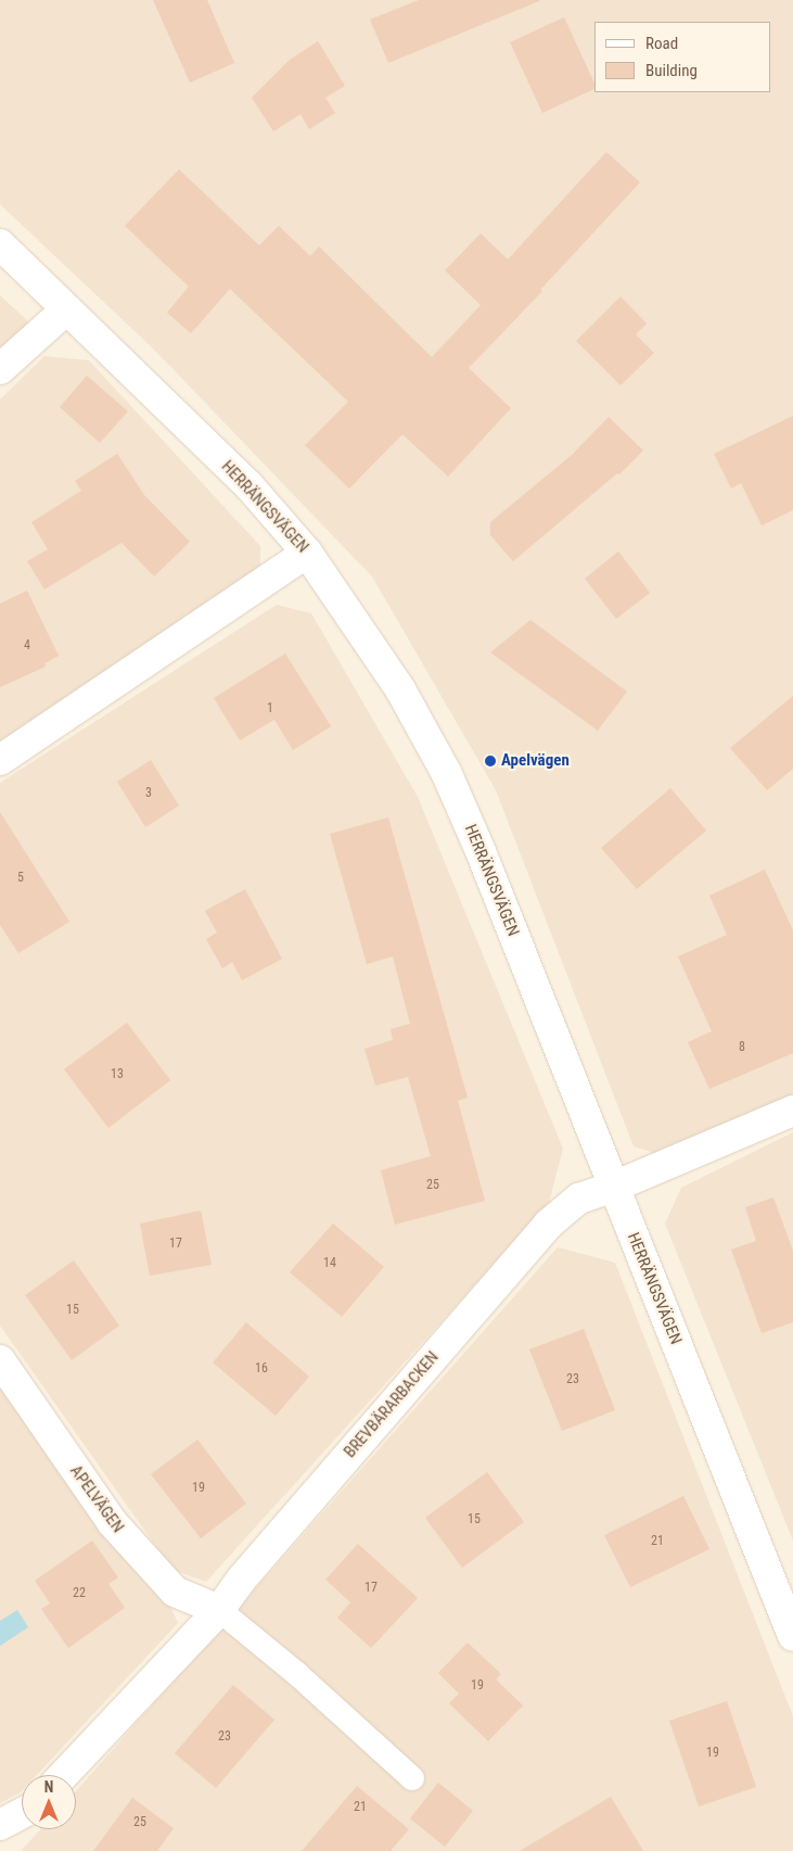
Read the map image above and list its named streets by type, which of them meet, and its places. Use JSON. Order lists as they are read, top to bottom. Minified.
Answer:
{"streets":{"street":["HERRÄNGSVÄGEN","BREVBÄRARBACKEN","APELVÄGEN"]},"crossings":[["HERRÄNGSVÄGEN","BREVBÄRARBACKEN"],["BREVBÄRARBACKEN","APELVÄGEN"]],"places":["Apelvägen"],"house_numbers":["4","1","3","5","8","13","25","17","14","15","16","23","19","15","21","17","22","19","23","19","21","25"],"legend":["Road","Building"],"north":"top"}
